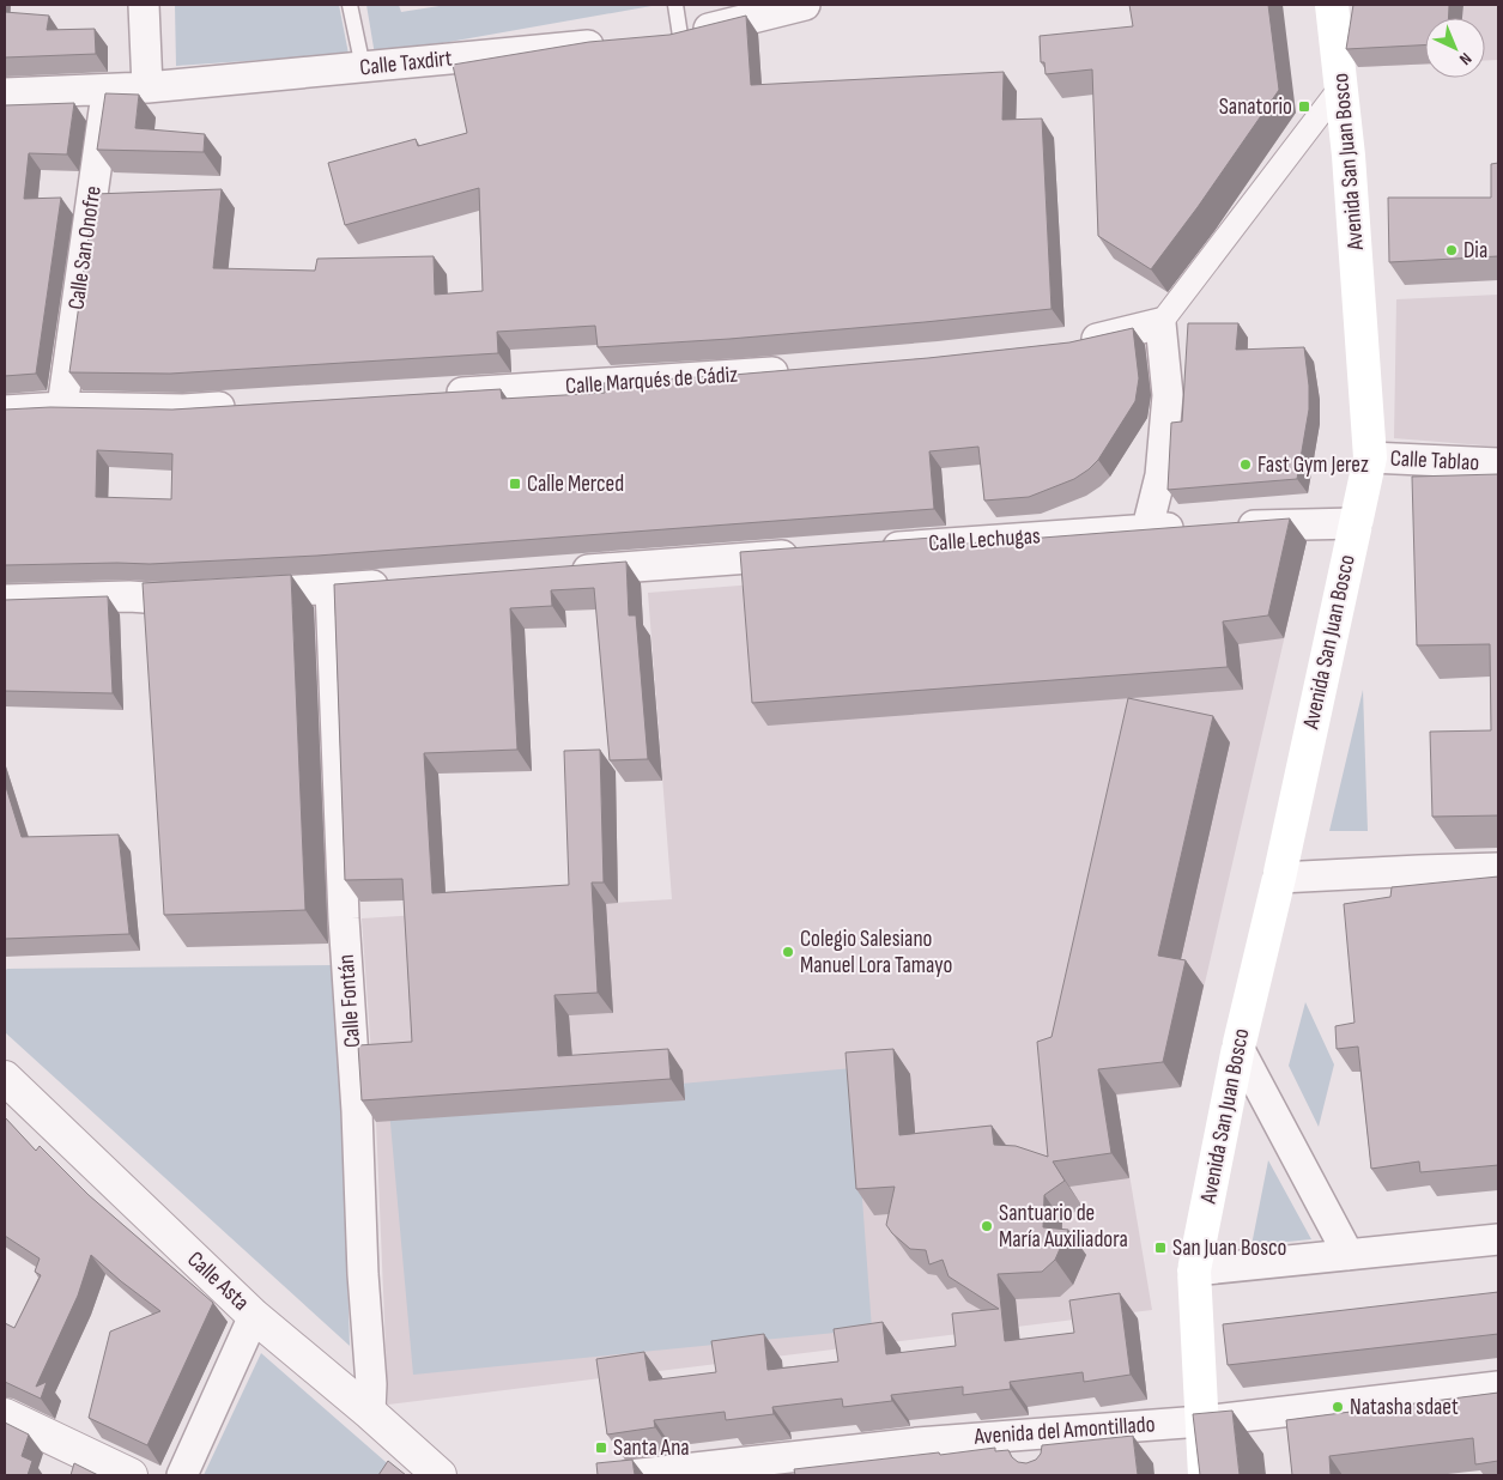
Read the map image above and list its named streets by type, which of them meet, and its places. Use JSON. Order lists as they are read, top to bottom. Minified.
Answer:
{"streets":{"main road":["Avenida San Juan Bosco"],"street":["Calle Taxdirt","Calle San Onofre","Calle Marqués de Cádiz","Calle Tablao","Calle Lechugas","Calle Fontán","Calle Asta","Avenida del Amontillado"]},"crossings":[["Calle Taxdirt","Calle San Onofre"],["Avenida San Juan Bosco","Calle Tablao"],["Avenida San Juan Bosco","Avenida del Amontillado"],["Calle Fontán","Calle Asta"]],"places":{"transit":["Sanatorio","Calle Merced","San Juan Bosco","Santa Ana"],"other":["Dia","Fast Gym Jerez","Colegio Salesiano Manuel Lora Tamayo","Santuario de María Auxiliadora","Natasha sdaet"]},"north":"bottom right"}
